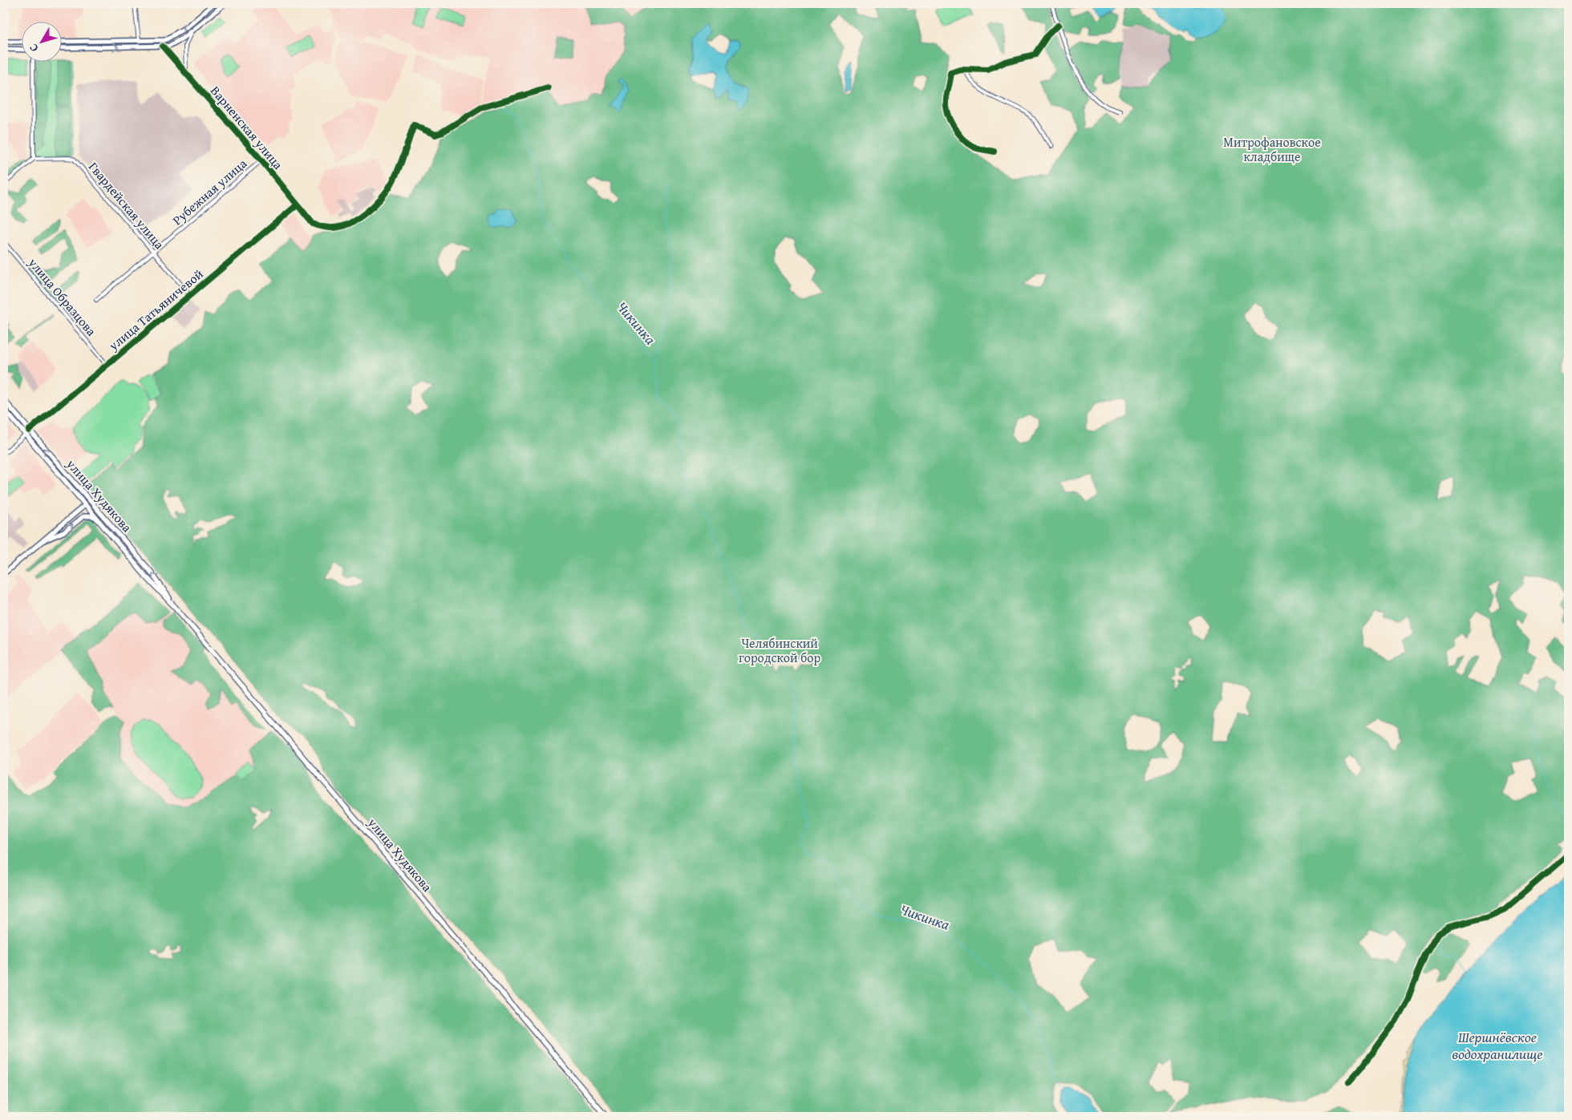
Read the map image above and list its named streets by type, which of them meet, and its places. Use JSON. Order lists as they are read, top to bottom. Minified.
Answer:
{"streets":{"main road":["улица Худякова"],"street":["Варненская улица","Рубежная улица","Гвардейская улица","улица Образцова","улица Татьяничевой"]},"crossings":[["Варненская улица","Рубежная улица"],["Варненская улица","улица Татьяничевой"],["Рубежная улица","Гвардейская улица"],["Гвардейская улица","улица Татьяничевой"],["улица Образцова","улица Татьяничевой"],["улица Татьяничевой","улица Худякова"]],"water":["Чикинка","Шершнёвское водохранилище"],"parks":["Митрофановское кладбище","Челябинский городской бор"],"north":"bottom left"}
